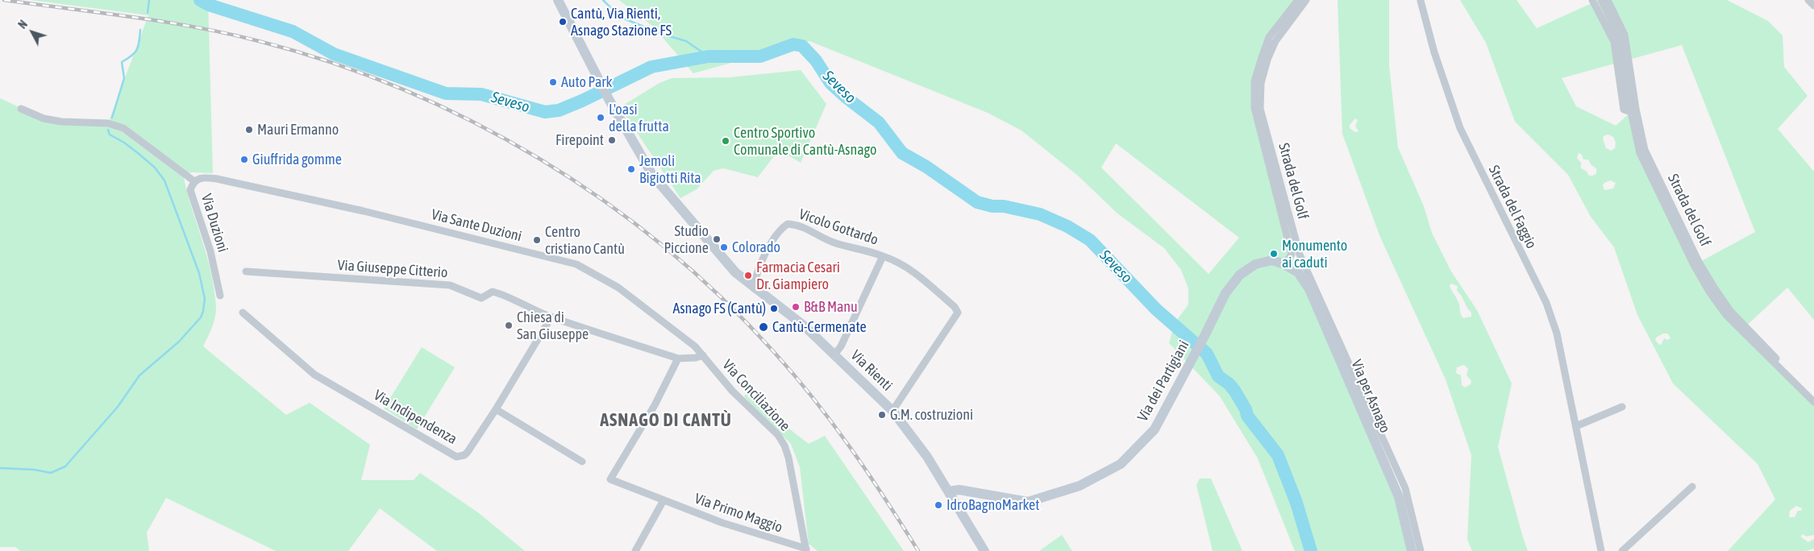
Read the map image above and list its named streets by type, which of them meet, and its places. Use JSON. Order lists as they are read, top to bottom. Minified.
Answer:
{"streets":{"street":["Strada del Golf","Strada del Faggio","Via Duzioni","Via Sante Duzioni","Vicolo Gottardo","Via Giuseppe Citterio","Via Rienti","Via dei Partigiani","Via Conciliazione","Via per Asnago","Via Indipendenza","Via Primo Maggio"]},"crossings":[["Strada del Golf","Via dei Partigiani"],["Strada del Golf","Via per Asnago"],["Via Duzioni","Via Sante Duzioni"],["Via Sante Duzioni","Via Conciliazione"],["Vicolo Gottardo","Via Rienti"],["Via Giuseppe Citterio","Via Indipendenza"],["Via Rienti","Via dei Partigiani"],["Via dei Partigiani","Via per Asnago"],["Via Conciliazione","Via Primo Maggio"]],"districts":["ASNAGO DI CANTÙ"],"water":["Seveso"],"places":["Cantù, Via Rienti, Asnago Stazione FS","Auto Park","L'oasi della frutta","Mauri Ermanno","Firepoint","Centro Sportivo Comunale di Cantù-Asnago","Giuffrida gomme","Jemoli Bigiotti Rita","Studio Piccione","Centro cristiano Cantù","Colorado","Monumento ai caduti","Farmacia Cesari Dr. Giampiero","B&B Manu","Asnago FS (Cantù)","Chiesa di San Giuseppe","Cantù-Cermenate","G.M. costruzioni","IdroBagnoMarket"],"north":"top left"}
